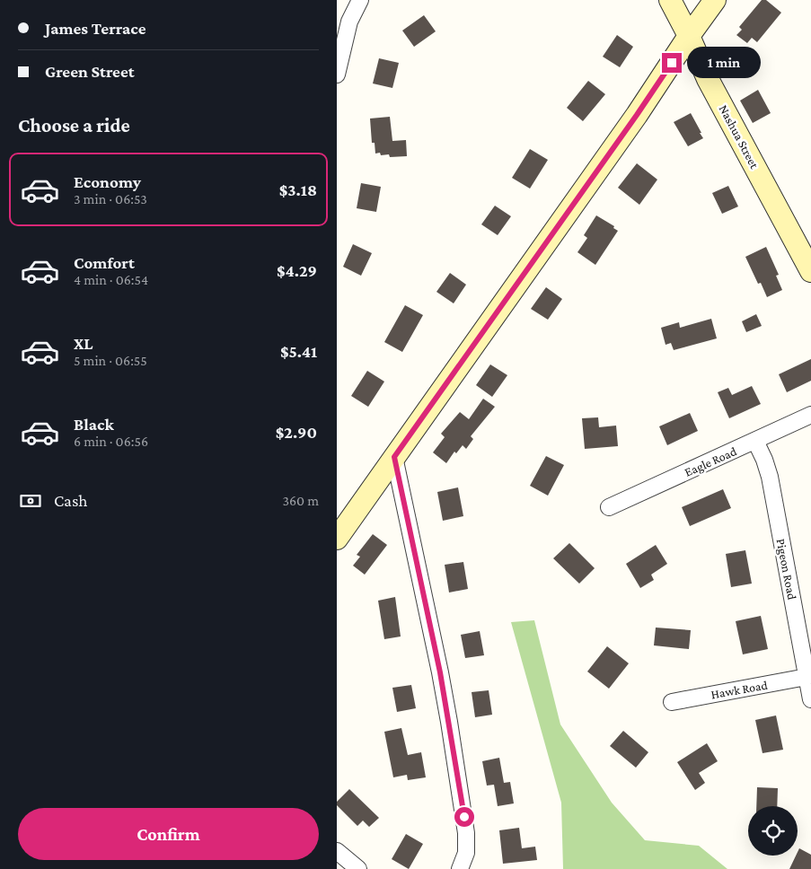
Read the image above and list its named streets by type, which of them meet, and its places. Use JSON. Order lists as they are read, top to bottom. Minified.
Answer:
{"streets":{"street":["Nashua Street","Eagle Road","Pigeon Road","Hawk Road"]},"crossings":[["Eagle Road","Pigeon Road"],["Pigeon Road","Hawk Road"]],"page":{"banner":["James Terrace","Green Street"],"bubble":"1 min","heading":"Choose a ride","list":[{"name":"Economy","note":"3 min · 06:53","value":"$3.18"},{"name":"Comfort","note":"4 min · 06:54","value":"$4.29"},{"name":"XL","note":"5 min · 06:55","value":"$5.41"},{"name":"Black","note":"6 min · 06:56","value":"$2.90"}],"pay":["Cash","360 m"],"buttons":"Confirm"}}
